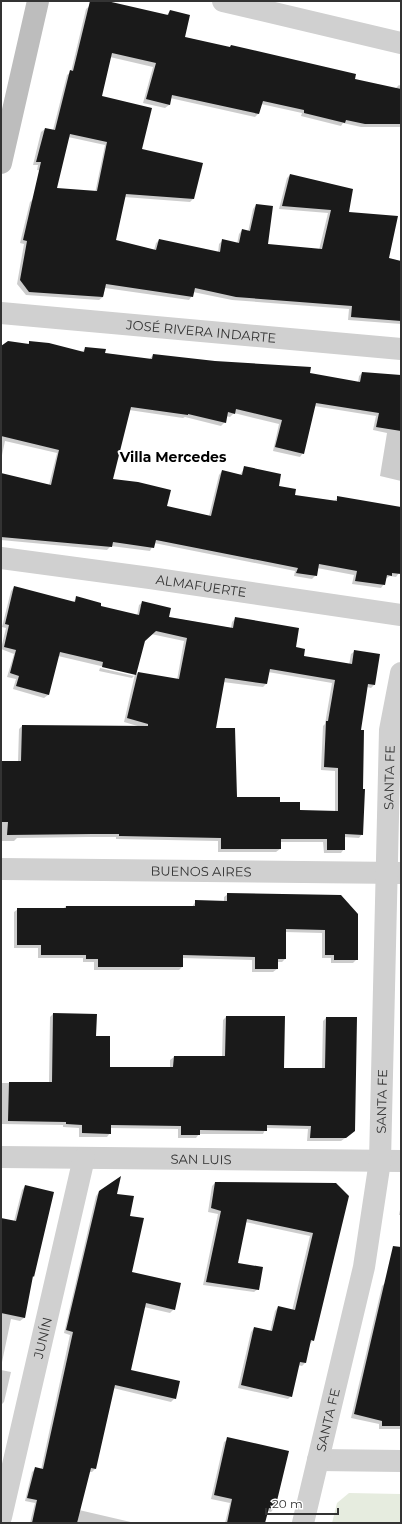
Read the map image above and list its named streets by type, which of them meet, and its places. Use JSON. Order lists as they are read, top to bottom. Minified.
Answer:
{"streets":{"street":["JOSÉ RIVERA INDARTE","ALMAFUERTE","SANTA FE","BUENOS AIRES","SAN LUIS","JUNÍN"]},"crossings":[["SANTA FE","BUENOS AIRES"],["SANTA FE","SAN LUIS"],["SAN LUIS","JUNÍN"]],"districts":["Villa Mercedes"],"scale_bar":"20 m"}
